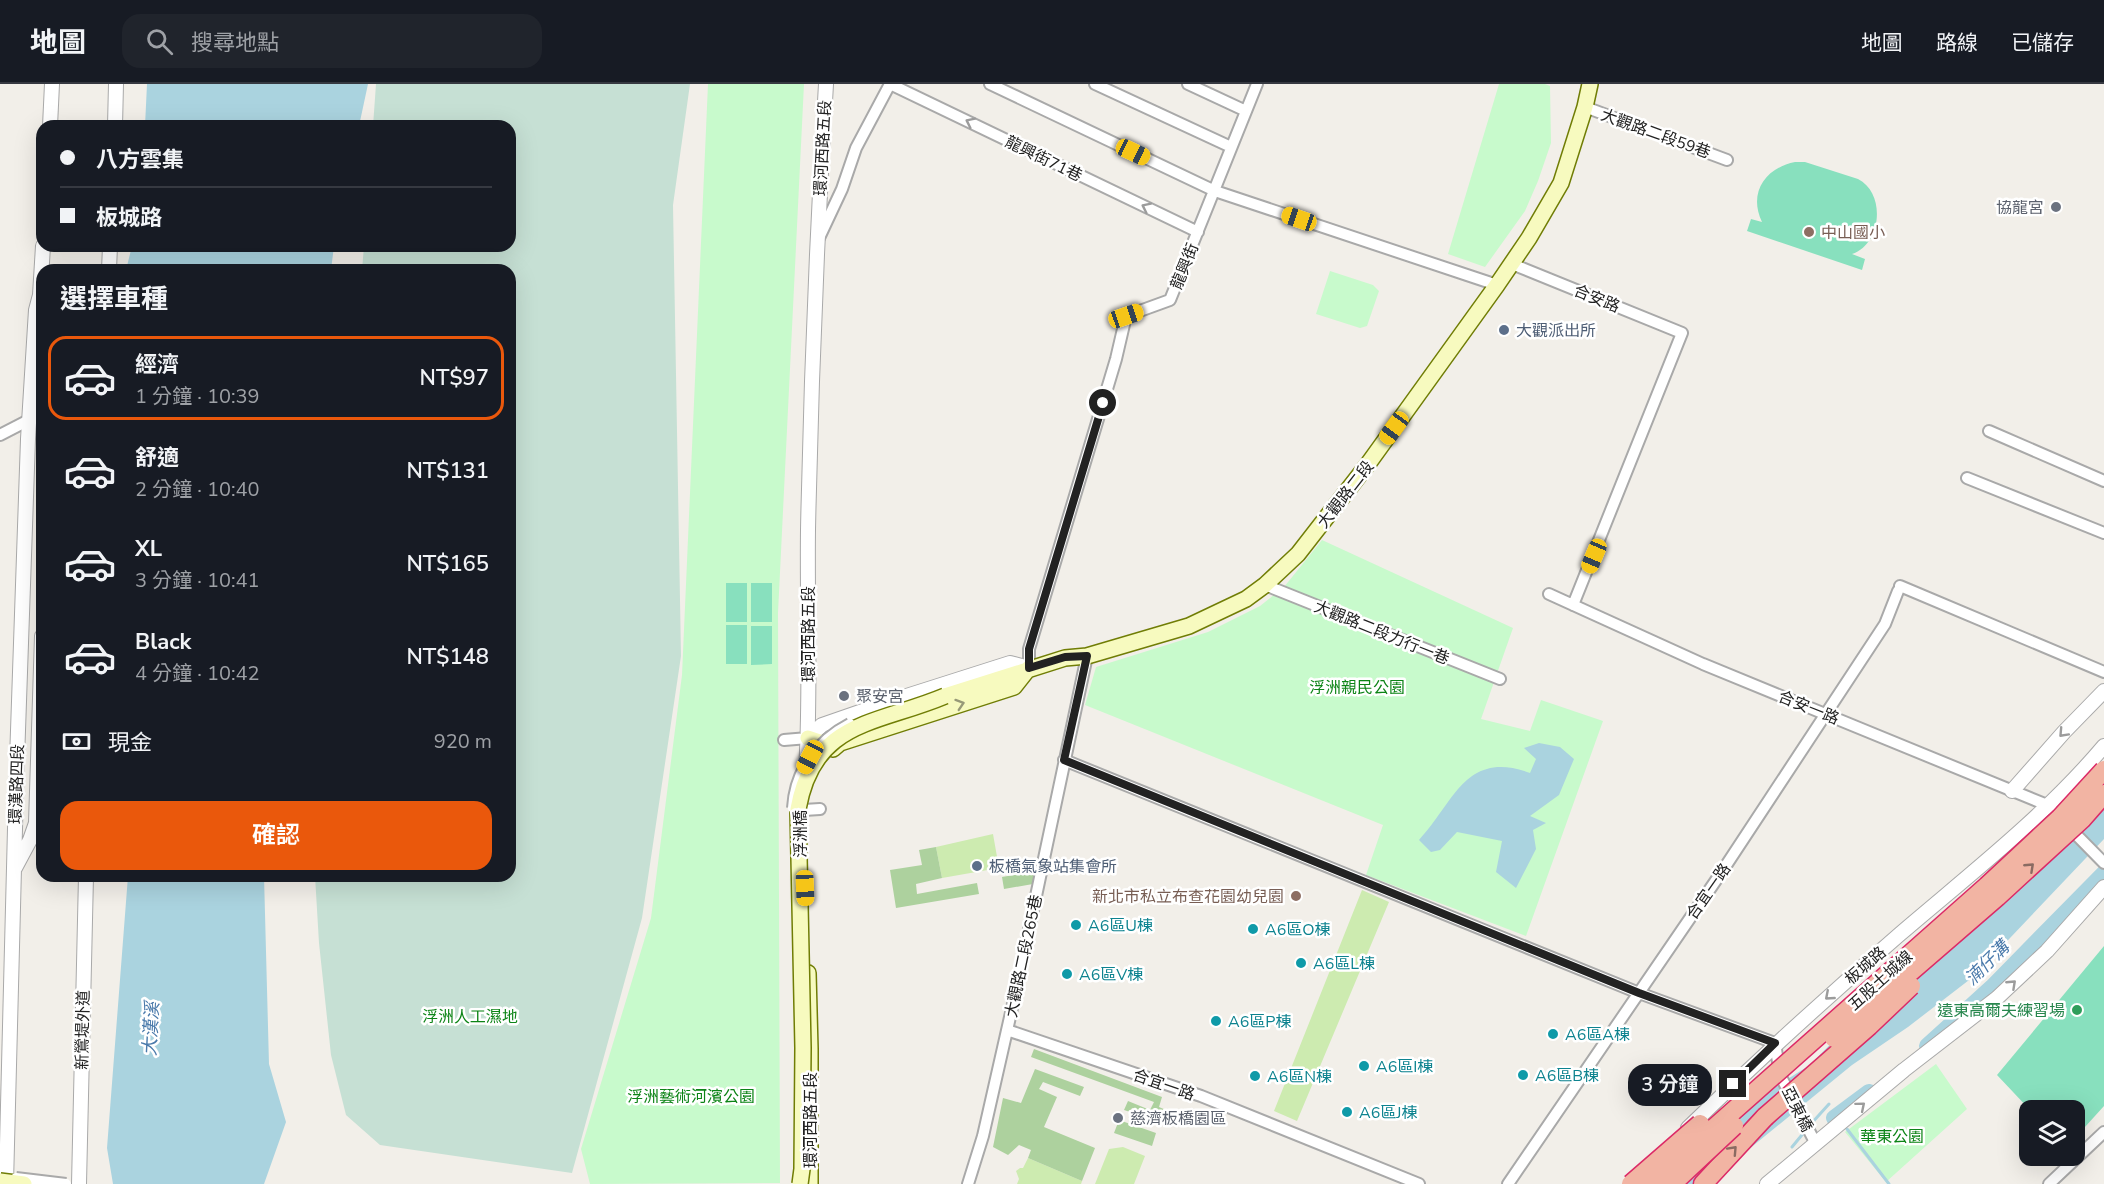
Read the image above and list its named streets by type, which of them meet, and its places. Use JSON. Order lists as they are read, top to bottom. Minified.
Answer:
{"streets":{"highway":["五股土城線"],"main road":["環河西路五段","大觀路二段","浮洲橋"],"street":["大觀路二段59巷","龍興街71巷","龍興街","合安路","大觀路二段力行一巷","合安一路","環漢路四段","合宜一路","大觀路二段265巷","板城路","新鶯堤外道","亞東橋"]},"crossings":[["大觀路二段59巷","大觀路二段"],["龍興街71巷","龍興街"],["龍興街","大觀路二段"],["龍興街","浮洲橋"],["合安路","大觀路二段"],["合安路","合安一路"],["大觀路二段","大觀路二段力行一巷"],["大觀路二段","浮洲橋"],["大觀路二段","大觀路二段265巷"],["合安一路","合宜一路"],["合安一路","板城路"],["合安一路","五股土城線"],["合宜一路","大觀路二段265巷"],["板城路","五股土城線"],["板城路","亞東橋"]],"water":["湳仔溝","大漢溪"],"parks":["浮洲親民公園","浮洲人工濕地","浮洲藝術河濱公園","華東公園"],"places":["協龍宮","中山國小","大觀派出所","聚安宮","板橋氣象站集會所","新北市私立布查花園幼兒園","A6區U棟","A6區O棟","A6區L棟","A6區V棟","遠東高爾夫練習場","A6區P棟","A6區A棟","A6區I棟","A6區B棟","A6區N棟","A6區J棟","慈濟板橋園區"],"page":{"header":"地圖","search":"搜尋地點","nav":["地圖","路線","已儲存"],"banner":["八方雲集","板城路"],"heading":"選擇車種","list":[{"name":"經濟","note":"1 分鐘 · 10:39","value":"NT$97"},{"name":"舒適","note":"2 分鐘 · 10:40","value":"NT$131"},{"name":"XL","note":"3 分鐘 · 10:41","value":"NT$165"},{"name":"Black","note":"4 分鐘 · 10:42","value":"NT$148"}],"pay":["現金","920 m"],"buttons":"確認","bubble":"3 分鐘"}}
